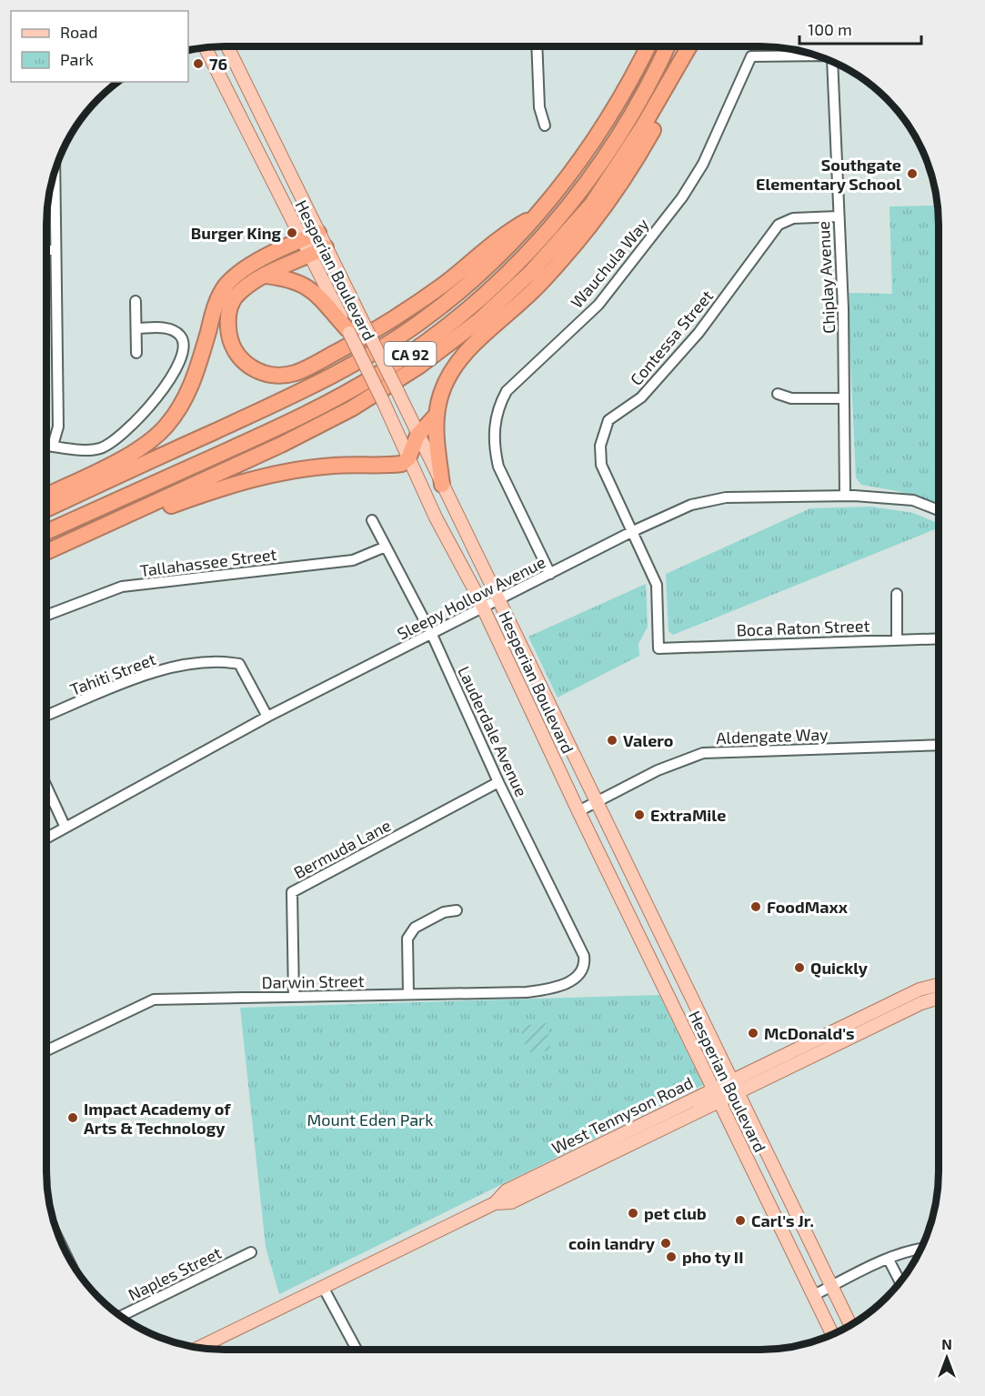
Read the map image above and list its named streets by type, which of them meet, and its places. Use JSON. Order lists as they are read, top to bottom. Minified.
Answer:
{"streets":{"highway":["CA 92"],"main road":["Hesperian Boulevard","West Tennyson Road"],"street":["Wauchula Way","Chiplay Avenue","Contessa Street","Tallahassee Street","Sleepy Hollow Avenue","Boca Raton Street","Tahiti Street","Lauderdale Avenue","Aldengate Way","Bermuda Lane","Darwin Street","Naples Street"]},"crossings":[["Wauchula Way","Sleepy Hollow Avenue"],["Hesperian Boulevard","Sleepy Hollow Avenue"],["Hesperian Boulevard","Aldengate Way"],["Hesperian Boulevard","West Tennyson Road"],["Chiplay Avenue","Contessa Street"],["Chiplay Avenue","Sleepy Hollow Avenue"],["Contessa Street","Sleepy Hollow Avenue"],["Contessa Street","Boca Raton Street"],["Tallahassee Street","Lauderdale Avenue"],["Sleepy Hollow Avenue","Tahiti Street"],["Sleepy Hollow Avenue","Lauderdale Avenue"],["Lauderdale Avenue","Bermuda Lane"],["Lauderdale Avenue","Darwin Street"],["Bermuda Lane","Darwin Street"]],"parks":["Mount Eden Park"],"places":["76","Southgate Elementary School","Burger King","Valero","ExtraMile","FoodMaxx","Quickly","McDonald's","Impact Academy of Arts & Technology","pet club","Carl's Jr.","coin landry","pho ty II"],"legend":["Road","Park"],"scale_bar":"100 m","north":"top"}
